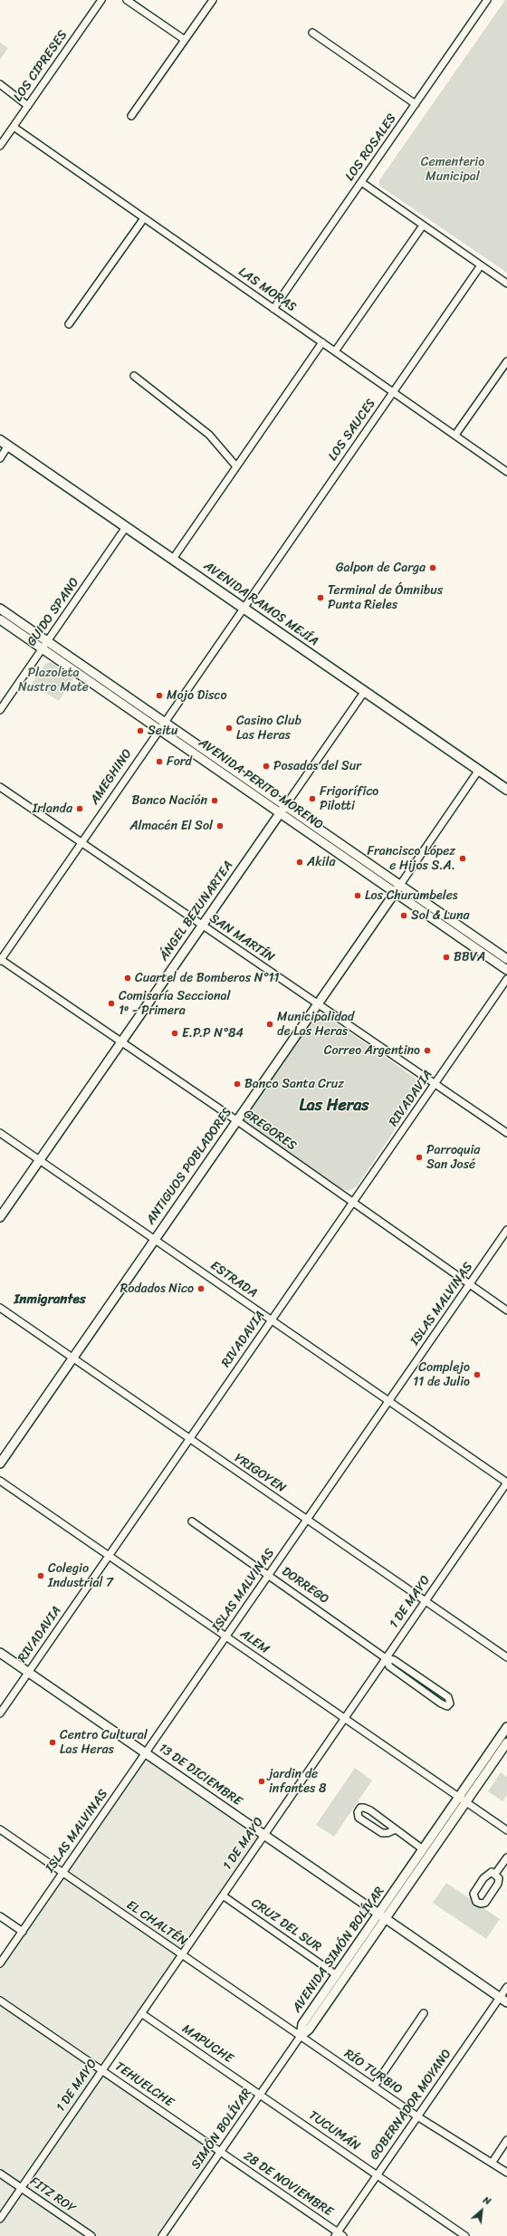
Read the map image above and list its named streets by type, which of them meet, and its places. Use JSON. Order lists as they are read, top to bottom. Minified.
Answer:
{"streets":{"main road":["AVENIDA RAMOS MEJÍA"],"street":["LOS CIPRESES","LOS ROSALES","LAS MORAS","LOS SAUCES","GUIDO SPANO","AMEGHINO","AVENIDA PERITO MORENO","ÁNGEL BEZUNARTEA","SAN MARTÍN","RIVADAVIA","GREGORES","ANTIGUOS POBLADORES","ESTRADA","ISLAS MALVINAS","YRIGOYEN","DORREGO","1 DE MAYO","ALEM","13 DE DICIEMBRE","EL CHALTÉN","CRUZ DEL SUR","AVENIDA SIMÓN BOLÍVAR","MAPUCHE","RÍO TURBIO","TEHUELCHE","GOBERNADOR MOYANO","SIMÓN BOLÍVAR","TUCUMÁN","28 DE NOVIEMBRE","FITZ ROY"]},"crossings":[["LOS CIPRESES","LAS MORAS"],["LOS ROSALES","LAS MORAS"],["LAS MORAS","LOS SAUCES"],["LOS SAUCES","AVENIDA RAMOS MEJÍA"],["LOS SAUCES","AMEGHINO"],["AVENIDA RAMOS MEJÍA","GUIDO SPANO"],["AVENIDA RAMOS MEJÍA","AMEGHINO"],["AVENIDA RAMOS MEJÍA","ÁNGEL BEZUNARTEA"],["GUIDO SPANO","AVENIDA PERITO MORENO"],["AMEGHINO","AVENIDA PERITO MORENO"],["AMEGHINO","SAN MARTÍN"],["AMEGHINO","GREGORES"],["AVENIDA PERITO MORENO","ÁNGEL BEZUNARTEA"],["AVENIDA PERITO MORENO","ANTIGUOS POBLADORES"],["ÁNGEL BEZUNARTEA","SAN MARTÍN"],["ÁNGEL BEZUNARTEA","GREGORES"],["ÁNGEL BEZUNARTEA","ESTRADA"],["SAN MARTÍN","RIVADAVIA"],["SAN MARTÍN","ANTIGUOS POBLADORES"],["RIVADAVIA","GREGORES"],["RIVADAVIA","ESTRADA"],["RIVADAVIA","YRIGOYEN"],["RIVADAVIA","ALEM"],["RIVADAVIA","13 DE DICIEMBRE"],["GREGORES","ANTIGUOS POBLADORES"],["GREGORES","ISLAS MALVINAS"],["ANTIGUOS POBLADORES","ESTRADA"],["ANTIGUOS POBLADORES","YRIGOYEN"],["ESTRADA","ISLAS MALVINAS"],["ESTRADA","1 DE MAYO"],["ISLAS MALVINAS","YRIGOYEN"],["ISLAS MALVINAS","DORREGO"],["ISLAS MALVINAS","ALEM"],["ISLAS MALVINAS","13 DE DICIEMBRE"],["ISLAS MALVINAS","EL CHALTÉN"],["YRIGOYEN","1 DE MAYO"],["DORREGO","1 DE MAYO"],["1 DE MAYO","ALEM"],["1 DE MAYO","13 DE DICIEMBRE"],["1 DE MAYO","EL CHALTÉN"],["1 DE MAYO","CRUZ DEL SUR"],["1 DE MAYO","MAPUCHE"],["1 DE MAYO","TEHUELCHE"],["1 DE MAYO","FITZ ROY"],["ALEM","AVENIDA SIMÓN BOLÍVAR"],["13 DE DICIEMBRE","AVENIDA SIMÓN BOLÍVAR"],["13 DE DICIEMBRE","GOBERNADOR MOYANO"],["EL CHALTÉN","AVENIDA SIMÓN BOLÍVAR"],["EL CHALTÉN","RÍO TURBIO"],["EL CHALTÉN","SIMÓN BOLÍVAR"],["CRUZ DEL SUR","AVENIDA SIMÓN BOLÍVAR"],["AVENIDA SIMÓN BOLÍVAR","RÍO TURBIO"],["AVENIDA SIMÓN BOLÍVAR","SIMÓN BOLÍVAR"],["MAPUCHE","SIMÓN BOLÍVAR"],["MAPUCHE","TUCUMÁN"],["RÍO TURBIO","GOBERNADOR MOYANO"],["RÍO TURBIO","SIMÓN BOLÍVAR"],["TEHUELCHE","SIMÓN BOLÍVAR"],["TEHUELCHE","28 DE NOVIEMBRE"],["GOBERNADOR MOYANO","TUCUMÁN"],["GOBERNADOR MOYANO","28 DE NOVIEMBRE"],["SIMÓN BOLÍVAR","TUCUMÁN"],["SIMÓN BOLÍVAR","28 DE NOVIEMBRE"]],"districts":["Las Heras","Inmigrantes"],"parks":["Cementerio Municipal","Plazoleta Nustro Mate"],"places":["Galpon de Carga","Terminal de Ómnibus Punta Rieles","Mojo Disco","Casino Club Las Heras","Seitu","Ford","Posadas del Sur","Frigorífico Pilotti","Banco Nación","Irlanda","Almacén El Sol","Francisco López e Hijos S.A.","Akila","Los Churumbeles","Sol & Luna","BBVA","Cuartel de Bomberos N°11","Comisaría Seccional 1º - Primera","Municipalidad de Las Heras","E.P.P N°84","Correo Argentino","Banco Santa Cruz","Parroquia San José","Rodados Nico","Complejo 11 de Julio","Colegio Industrial 7","Centro Cultural Las Heras","jardin de infantes 8"],"north":"top right"}
